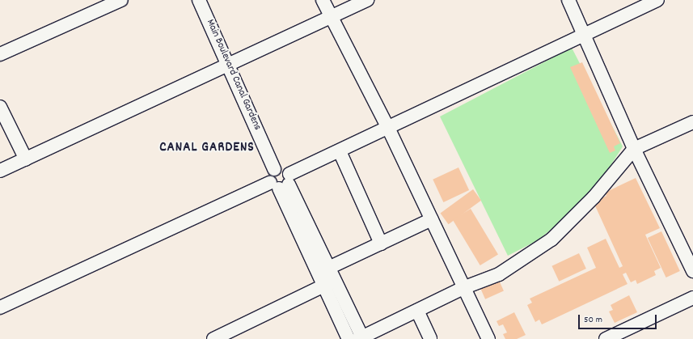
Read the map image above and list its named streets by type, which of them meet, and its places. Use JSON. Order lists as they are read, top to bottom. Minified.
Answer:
{"streets":{"street":["Main Boulevard Canal Gardens"]},"districts":["CANAL GARDENS"],"scale_bar":"50 m"}
